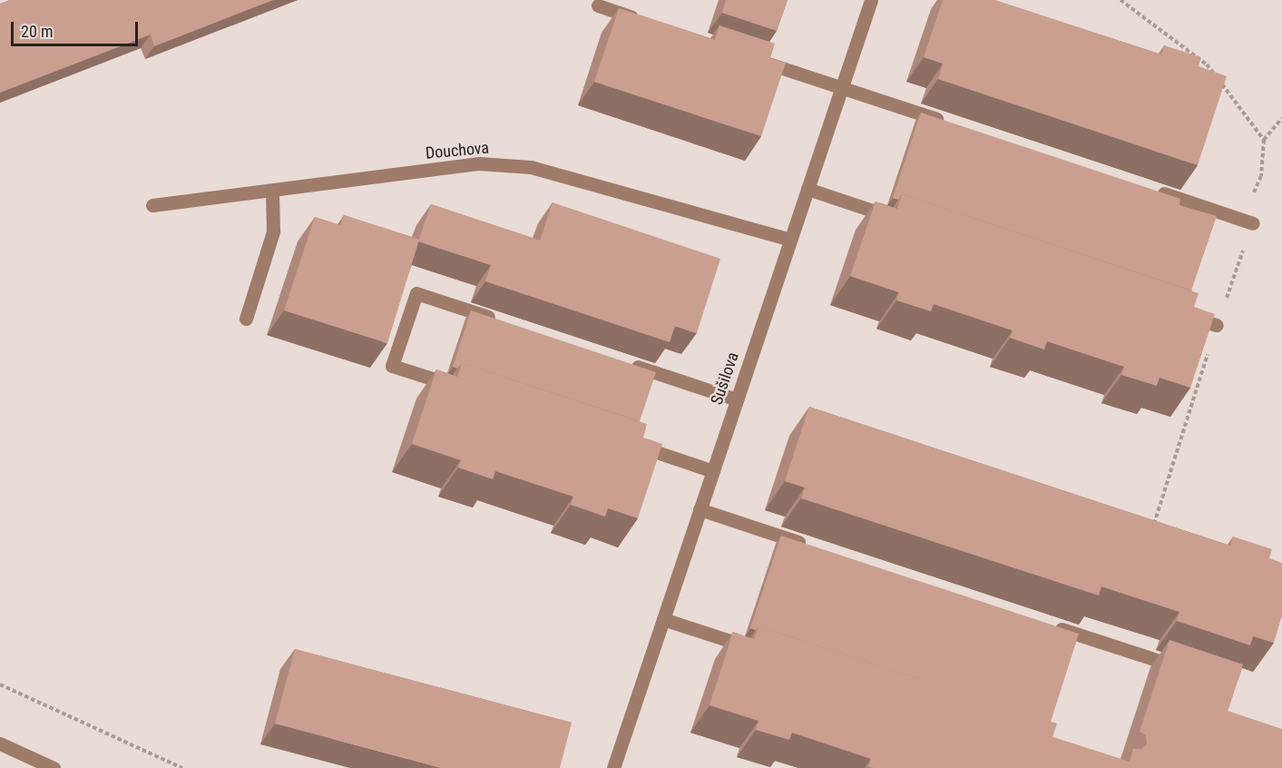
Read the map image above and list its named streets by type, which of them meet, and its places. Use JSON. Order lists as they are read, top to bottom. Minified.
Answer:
{"streets":{"street":["Douchova","Sušilova"]},"crossings":[["Douchova","Sušilova"]],"scale_bar":"20 m"}
